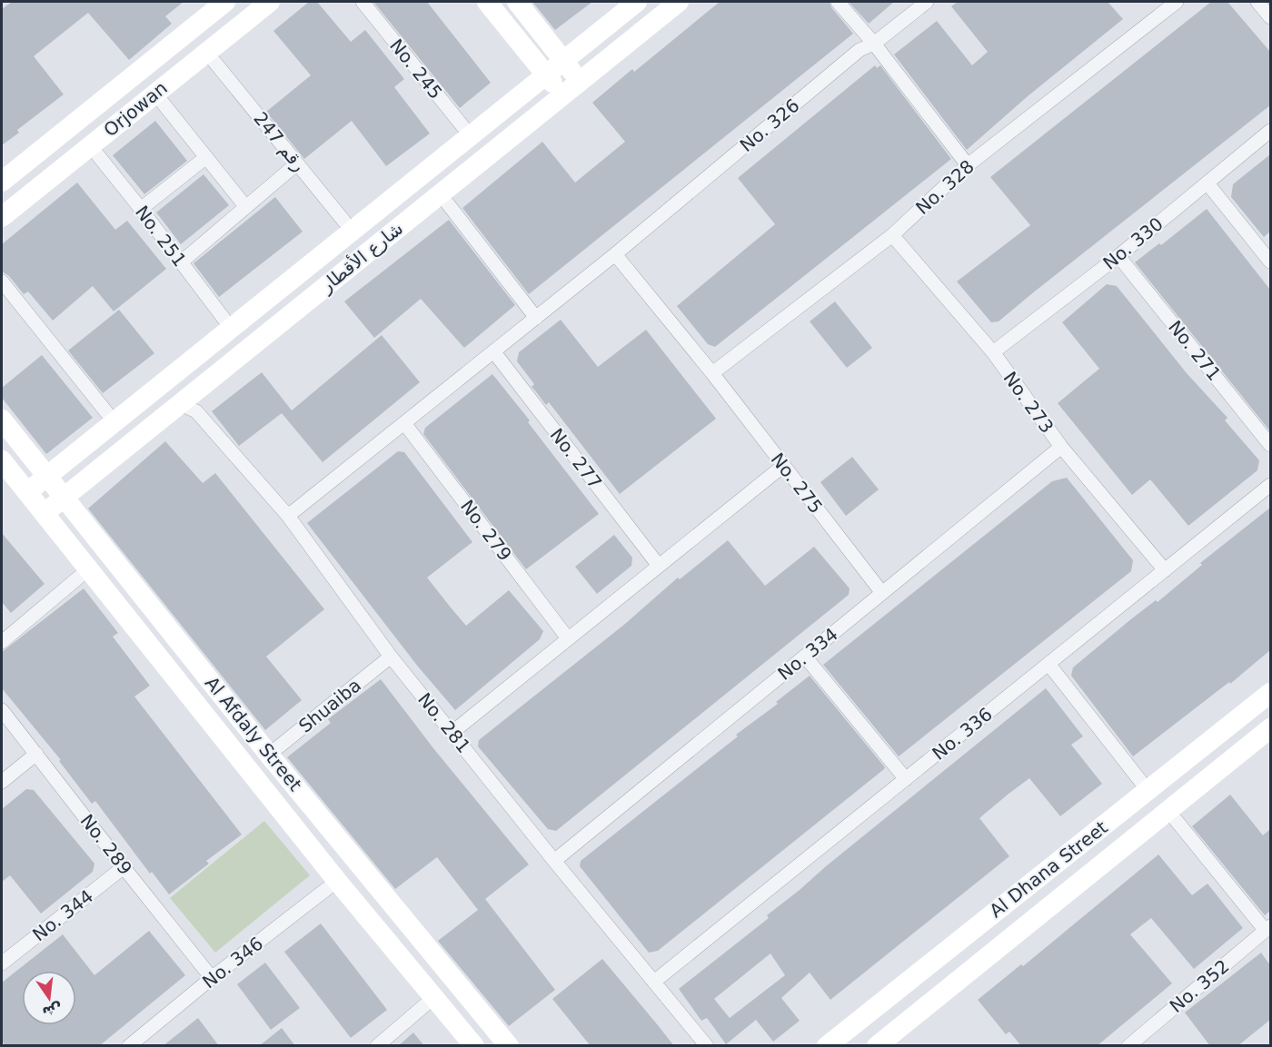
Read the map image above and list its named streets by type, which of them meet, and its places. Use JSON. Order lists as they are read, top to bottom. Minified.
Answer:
{"streets":{"street":["No. 245","Orjowan","No. 326","رقم 247","No. 328","No. 251","No. 330","شارع الأقطار","No. 271","No. 273","No. 277","No. 275","No. 279","No. 334","Shuaiba","No. 281","Al Afdaly Street","No. 336","No. 289","Al Dhana Street","No. 344","No. 346","No. 352"]},"crossings":[["No. 245","شارع الأقطار"],["Orjowan","رقم 247"],["Orjowan","No. 251"],["No. 326","No. 277"],["No. 326","No. 275"],["No. 326","No. 279"],["No. 326","No. 281"],["رقم 247","شارع الأقطار"],["No. 328","No. 273"],["No. 328","No. 275"],["No. 251","شارع الأقطار"],["No. 330","No. 271"],["No. 330","No. 273"],["شارع الأقطار","No. 281"],["شارع الأقطار","Al Afdaly Street"],["No. 273","No. 334"],["No. 273","No. 336"],["No. 275","No. 334"],["No. 334","No. 281"],["Shuaiba","No. 281"],["Shuaiba","Al Afdaly Street"],["No. 281","No. 336"],["Al Afdaly Street","No. 346"],["No. 289","No. 344"],["No. 289","No. 346"]],"north":"bottom"}
